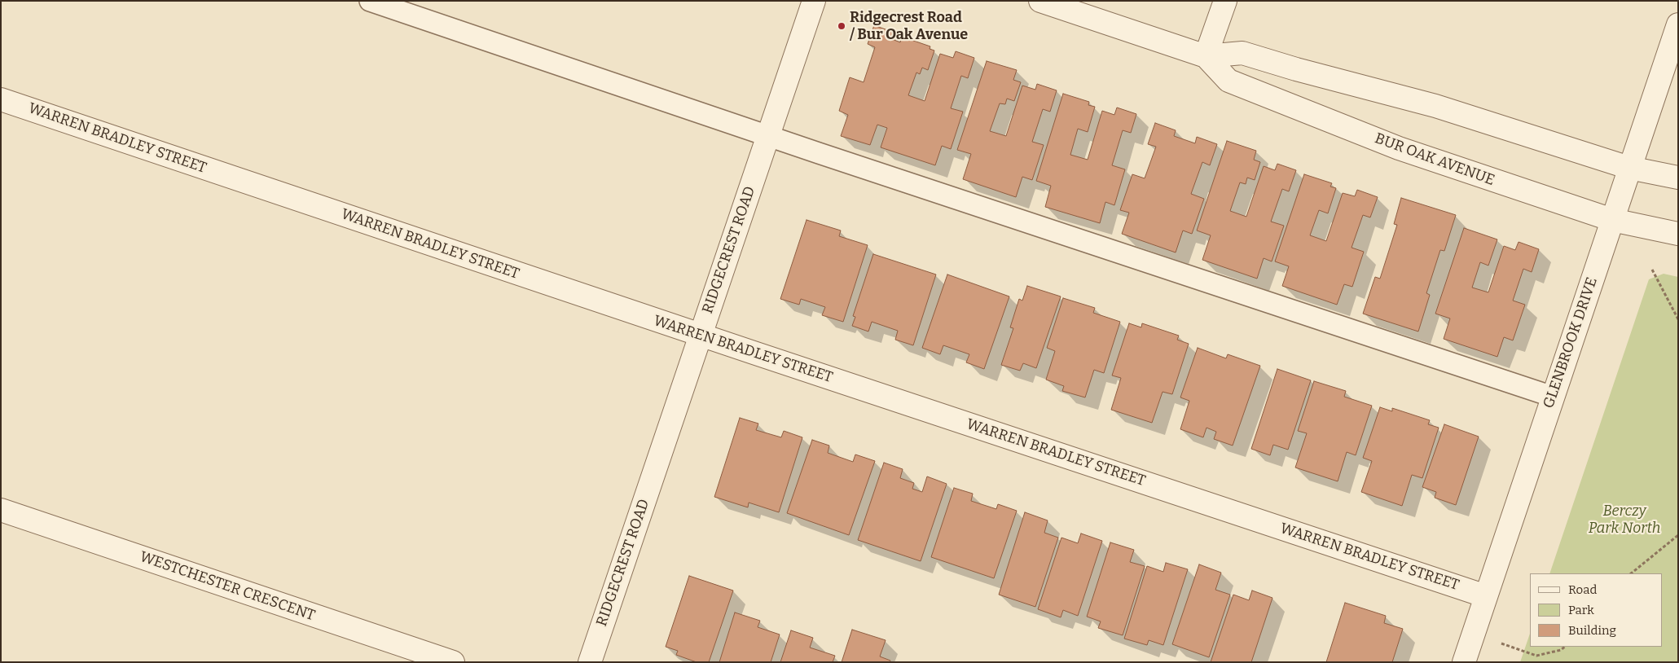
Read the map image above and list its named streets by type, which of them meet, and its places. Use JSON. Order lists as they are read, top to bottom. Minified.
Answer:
{"streets":{"street":["WARREN BRADLEY STREET","BUR OAK AVENUE","RIDGECREST ROAD","GLENBROOK DRIVE","WESTCHESTER CRESCENT"]},"crossings":[["WARREN BRADLEY STREET","RIDGECREST ROAD"],["WARREN BRADLEY STREET","GLENBROOK DRIVE"],["BUR OAK AVENUE","GLENBROOK DRIVE"]],"parks":["Berczy Park North"],"places":["Ridgecrest Road / Bur Oak Avenue"],"legend":["Road","Park","Building"]}
